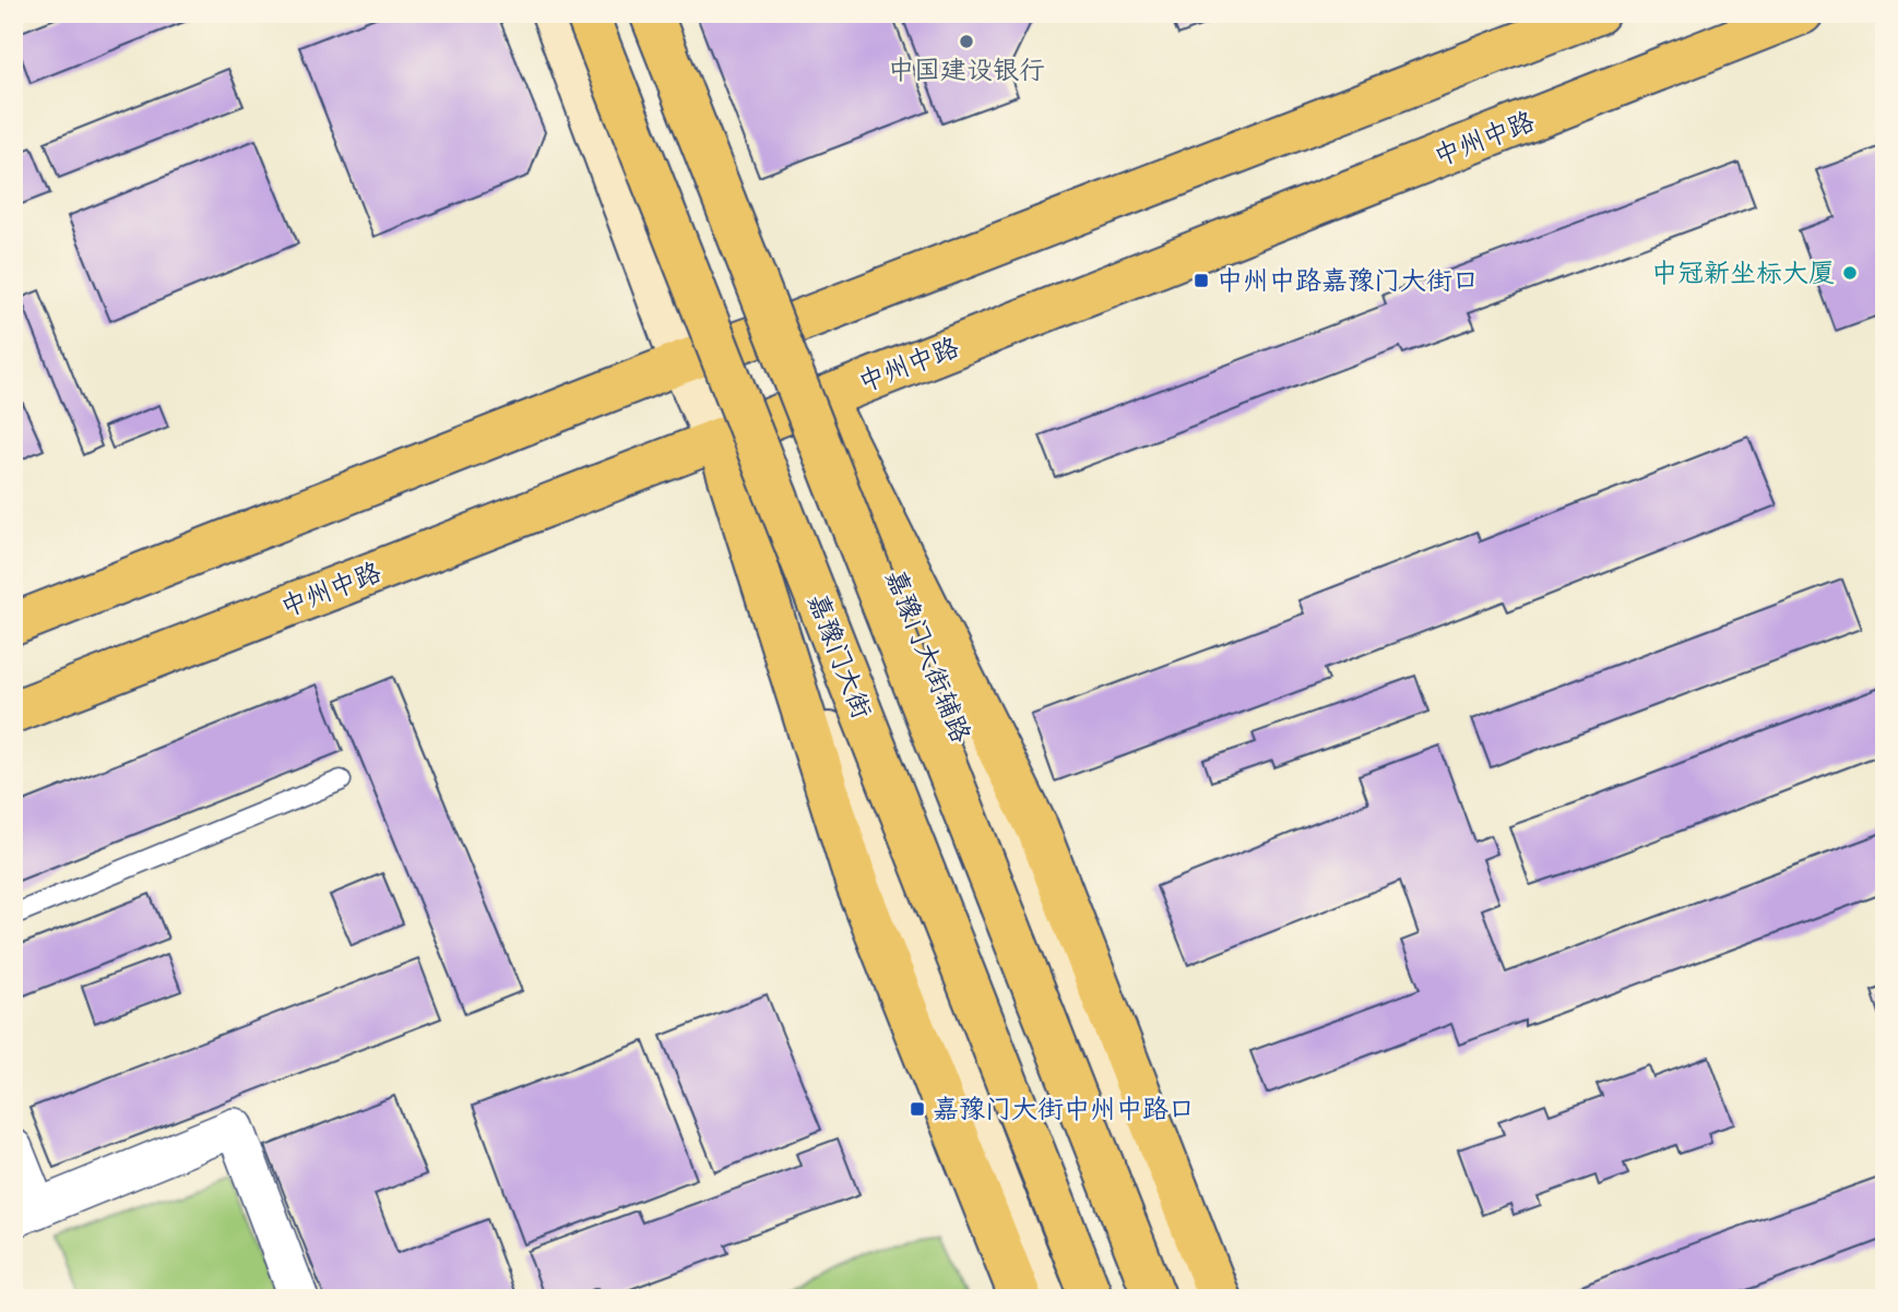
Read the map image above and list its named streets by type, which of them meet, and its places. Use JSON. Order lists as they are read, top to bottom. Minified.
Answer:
{"streets":{"main road":["中州中路","嘉豫门大街","嘉豫门大街辅路"]},"crossings":[["中州中路","嘉豫门大街辅路"]],"places":{"other":["中国建设银行","中冠新坐标大厦"],"transit":["中州中路嘉豫门大街口","嘉豫门大街中州中路口"]}}
